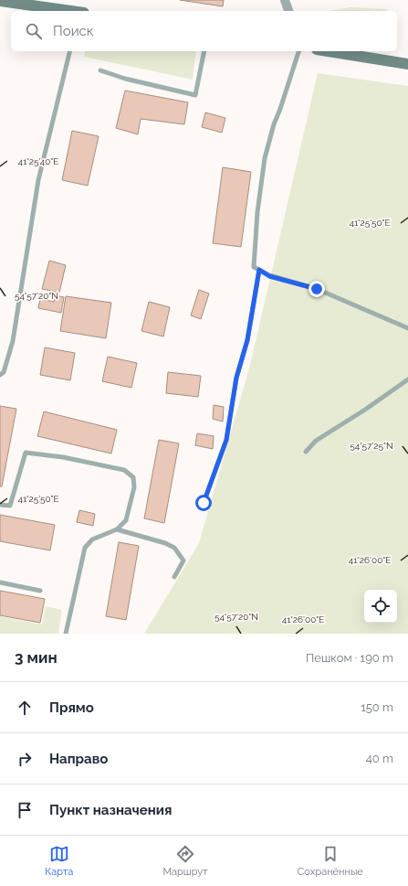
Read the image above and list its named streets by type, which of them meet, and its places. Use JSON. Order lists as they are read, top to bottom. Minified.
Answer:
{"page":{"search":"Поиск","heading":["3 мин","Пешком · 190 m"],"list":[["Прямо","150 m"],["Направо","40 m"],"Пункт назначения"],"nav":["Карта","Маршрут","Сохранённые"]},"coordinates":["41°25'40\"E","41°25'50\"E","54°57'20\"N","54°57'25\"N","41°26'00\"E"]}
